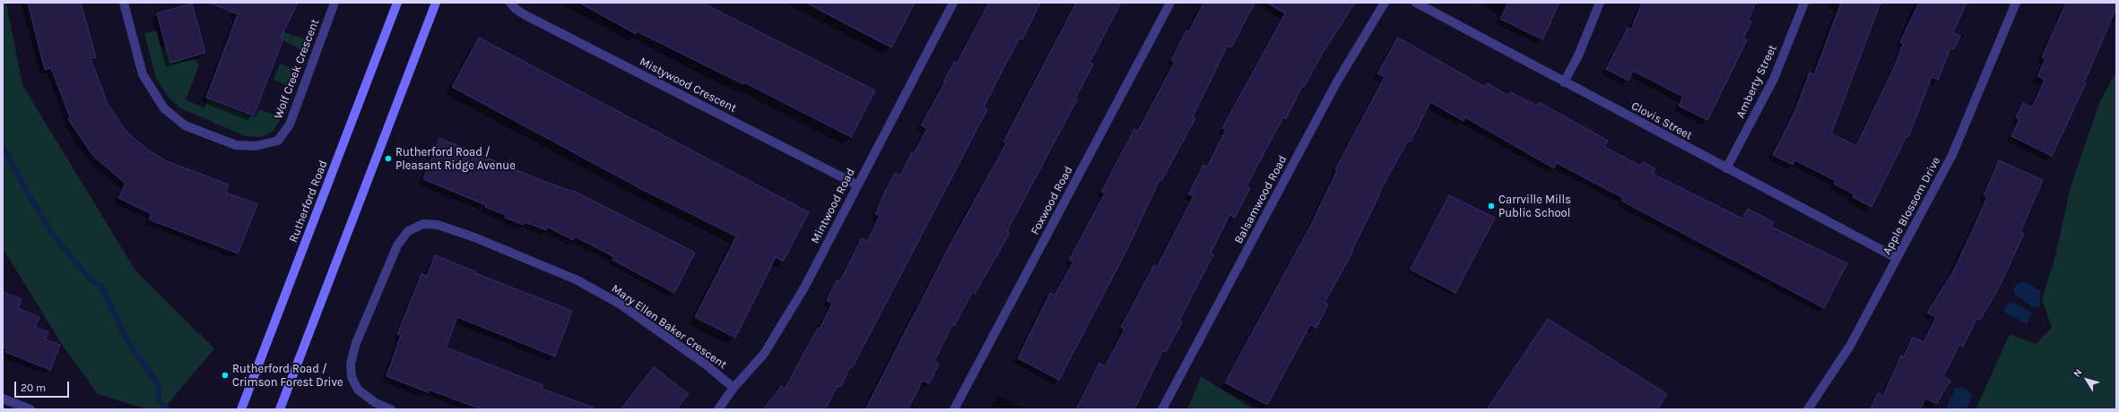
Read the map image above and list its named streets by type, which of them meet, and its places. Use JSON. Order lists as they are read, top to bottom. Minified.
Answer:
{"streets":{"main road":["Rutherford Road"],"street":["Wolf Creek Crescent","Amberty Street","Mistywood Crescent","Clovis Street","Balsamwood Road","Foxwood Road","Mintwood Road","Apple Blossom Drive","Mary Ellen Baker Crescent"]},"crossings":[["Amberty Street","Clovis Street"],["Mistywood Crescent","Mintwood Road"],["Clovis Street","Apple Blossom Drive"],["Mintwood Road","Mary Ellen Baker Crescent"]],"places":["Rutherford Road / Pleasant Ridge Avenue","Carrville Mills Public School","Rutherford Road / Crimson Forest Drive"],"scale_bar":"20 m","north":"top left"}
